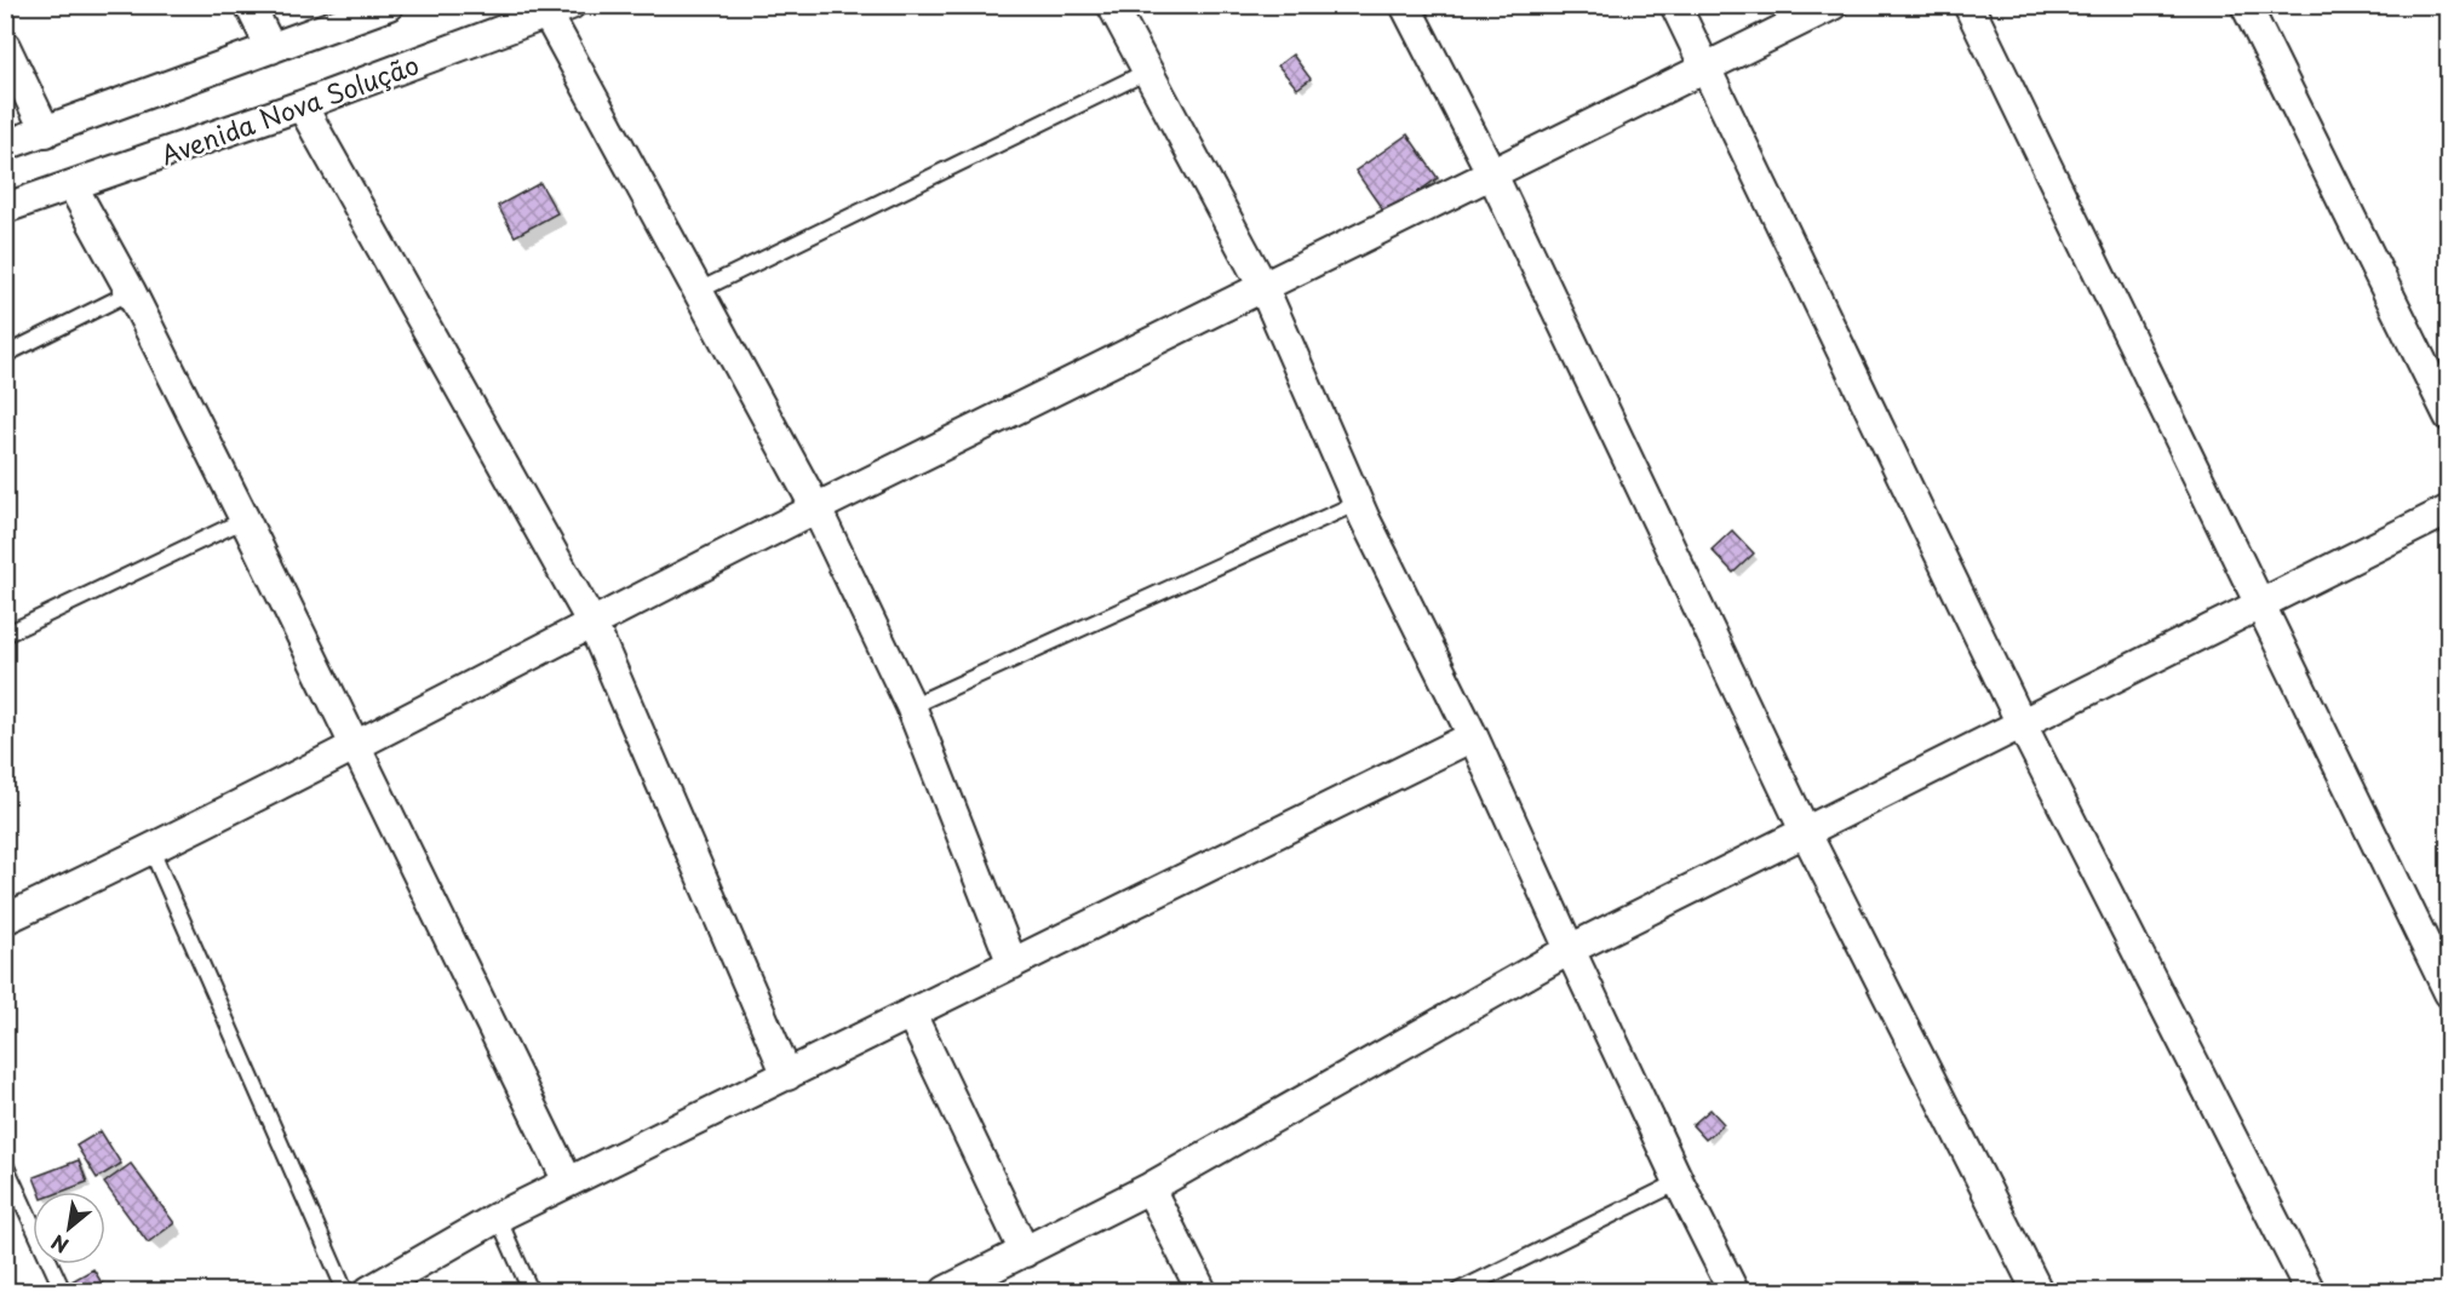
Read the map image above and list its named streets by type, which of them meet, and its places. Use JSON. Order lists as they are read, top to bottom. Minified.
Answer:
{"streets":{"street":["Avenida Nova Solução"]},"north":"bottom left"}
